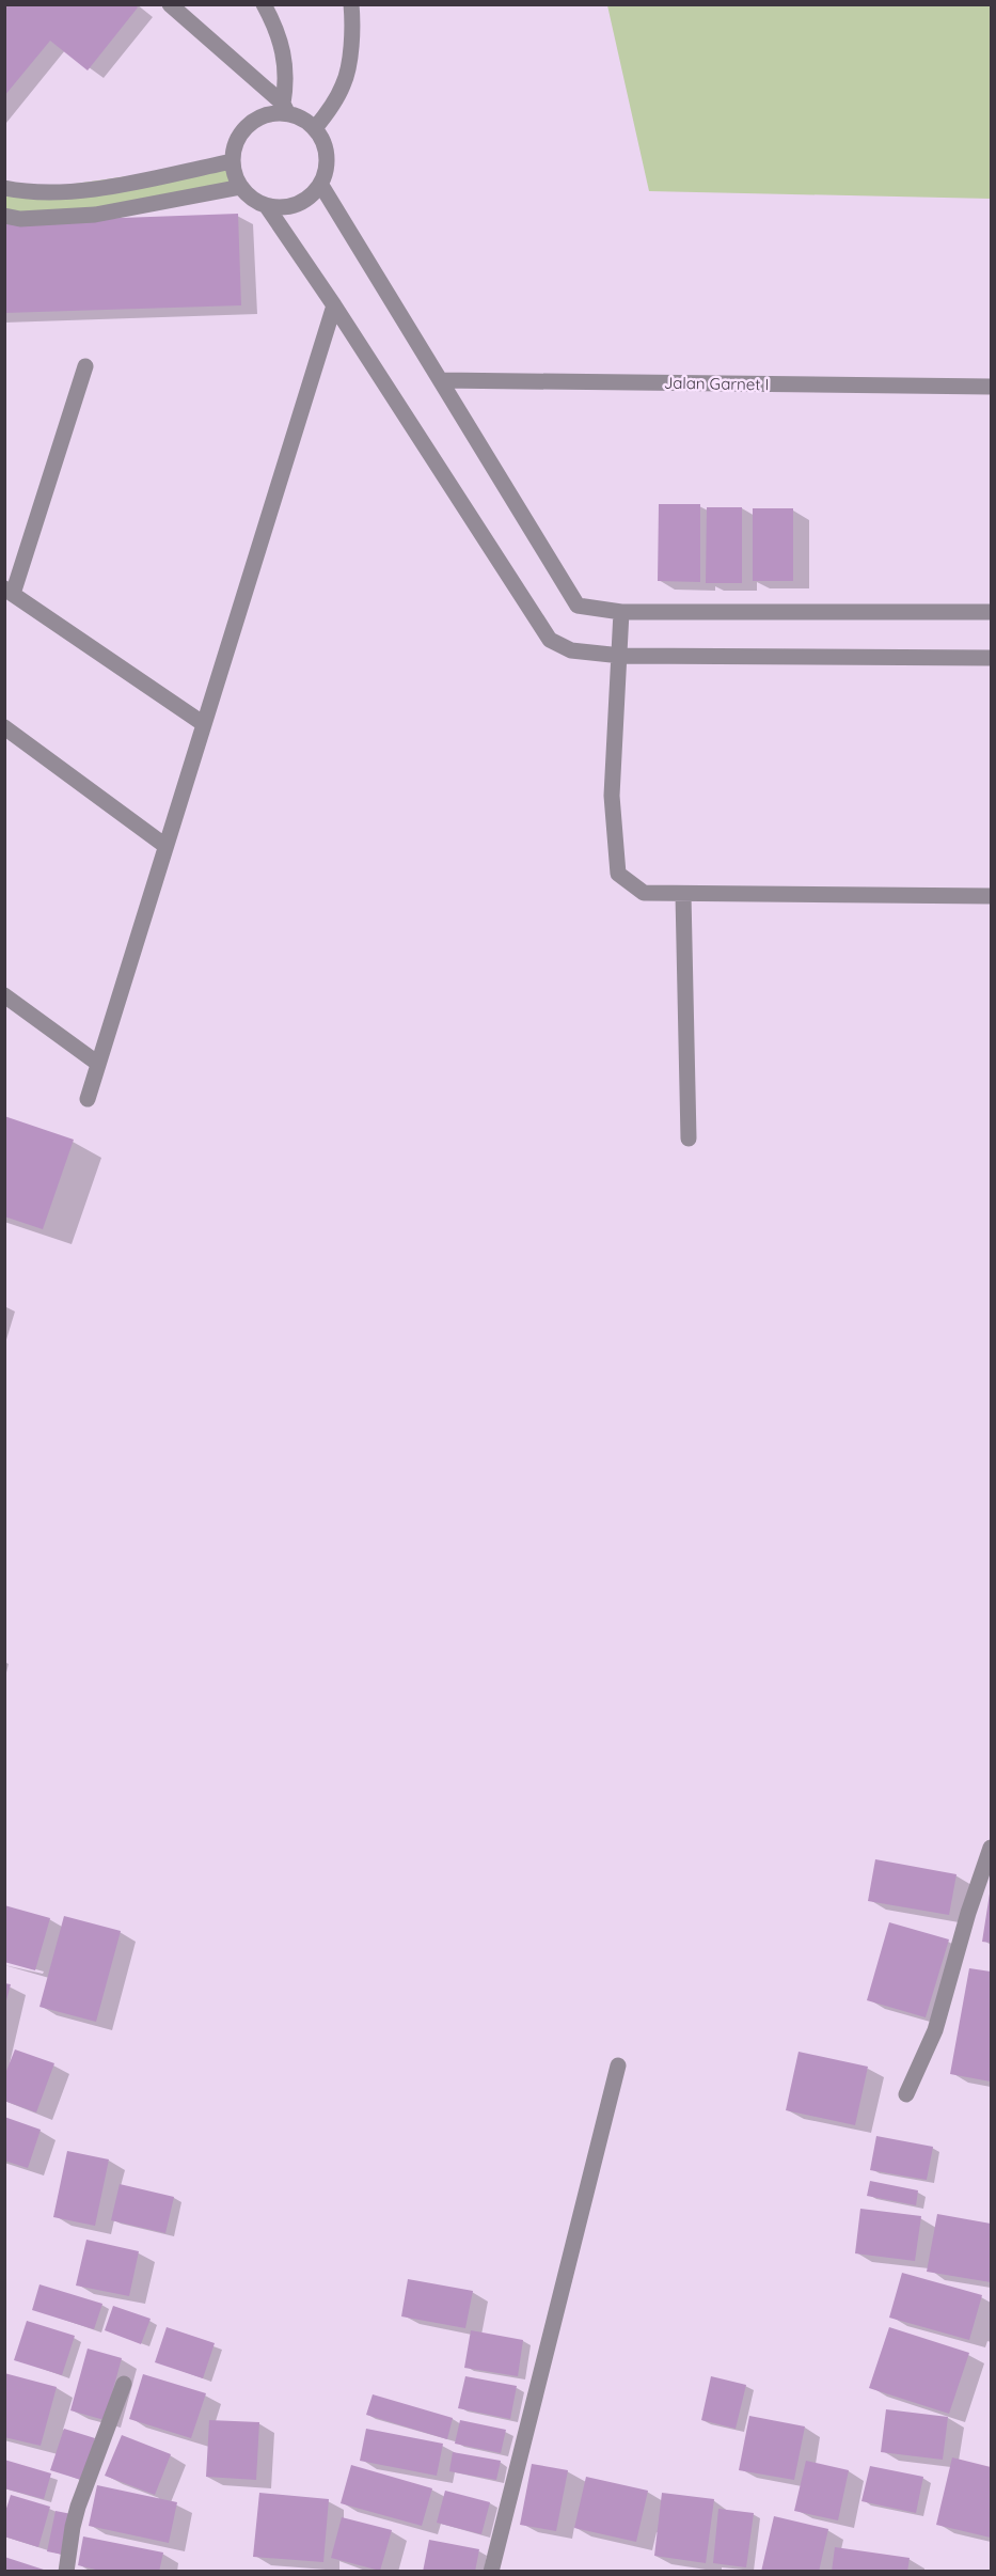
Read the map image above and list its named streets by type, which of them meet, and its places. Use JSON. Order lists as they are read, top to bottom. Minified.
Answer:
{"streets":{"street":["Jalan Garnet I"]}}
